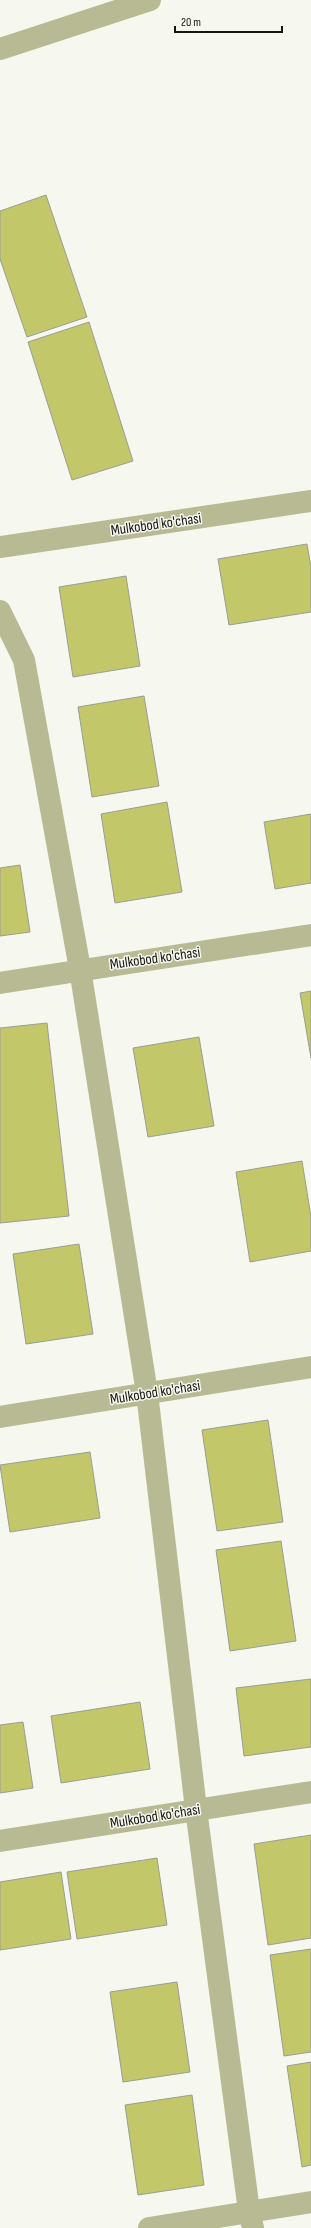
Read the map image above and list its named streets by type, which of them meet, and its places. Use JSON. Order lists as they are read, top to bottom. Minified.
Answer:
{"streets":{"street":["Mulkobod ko'chasi"]},"scale_bar":"20 m"}
